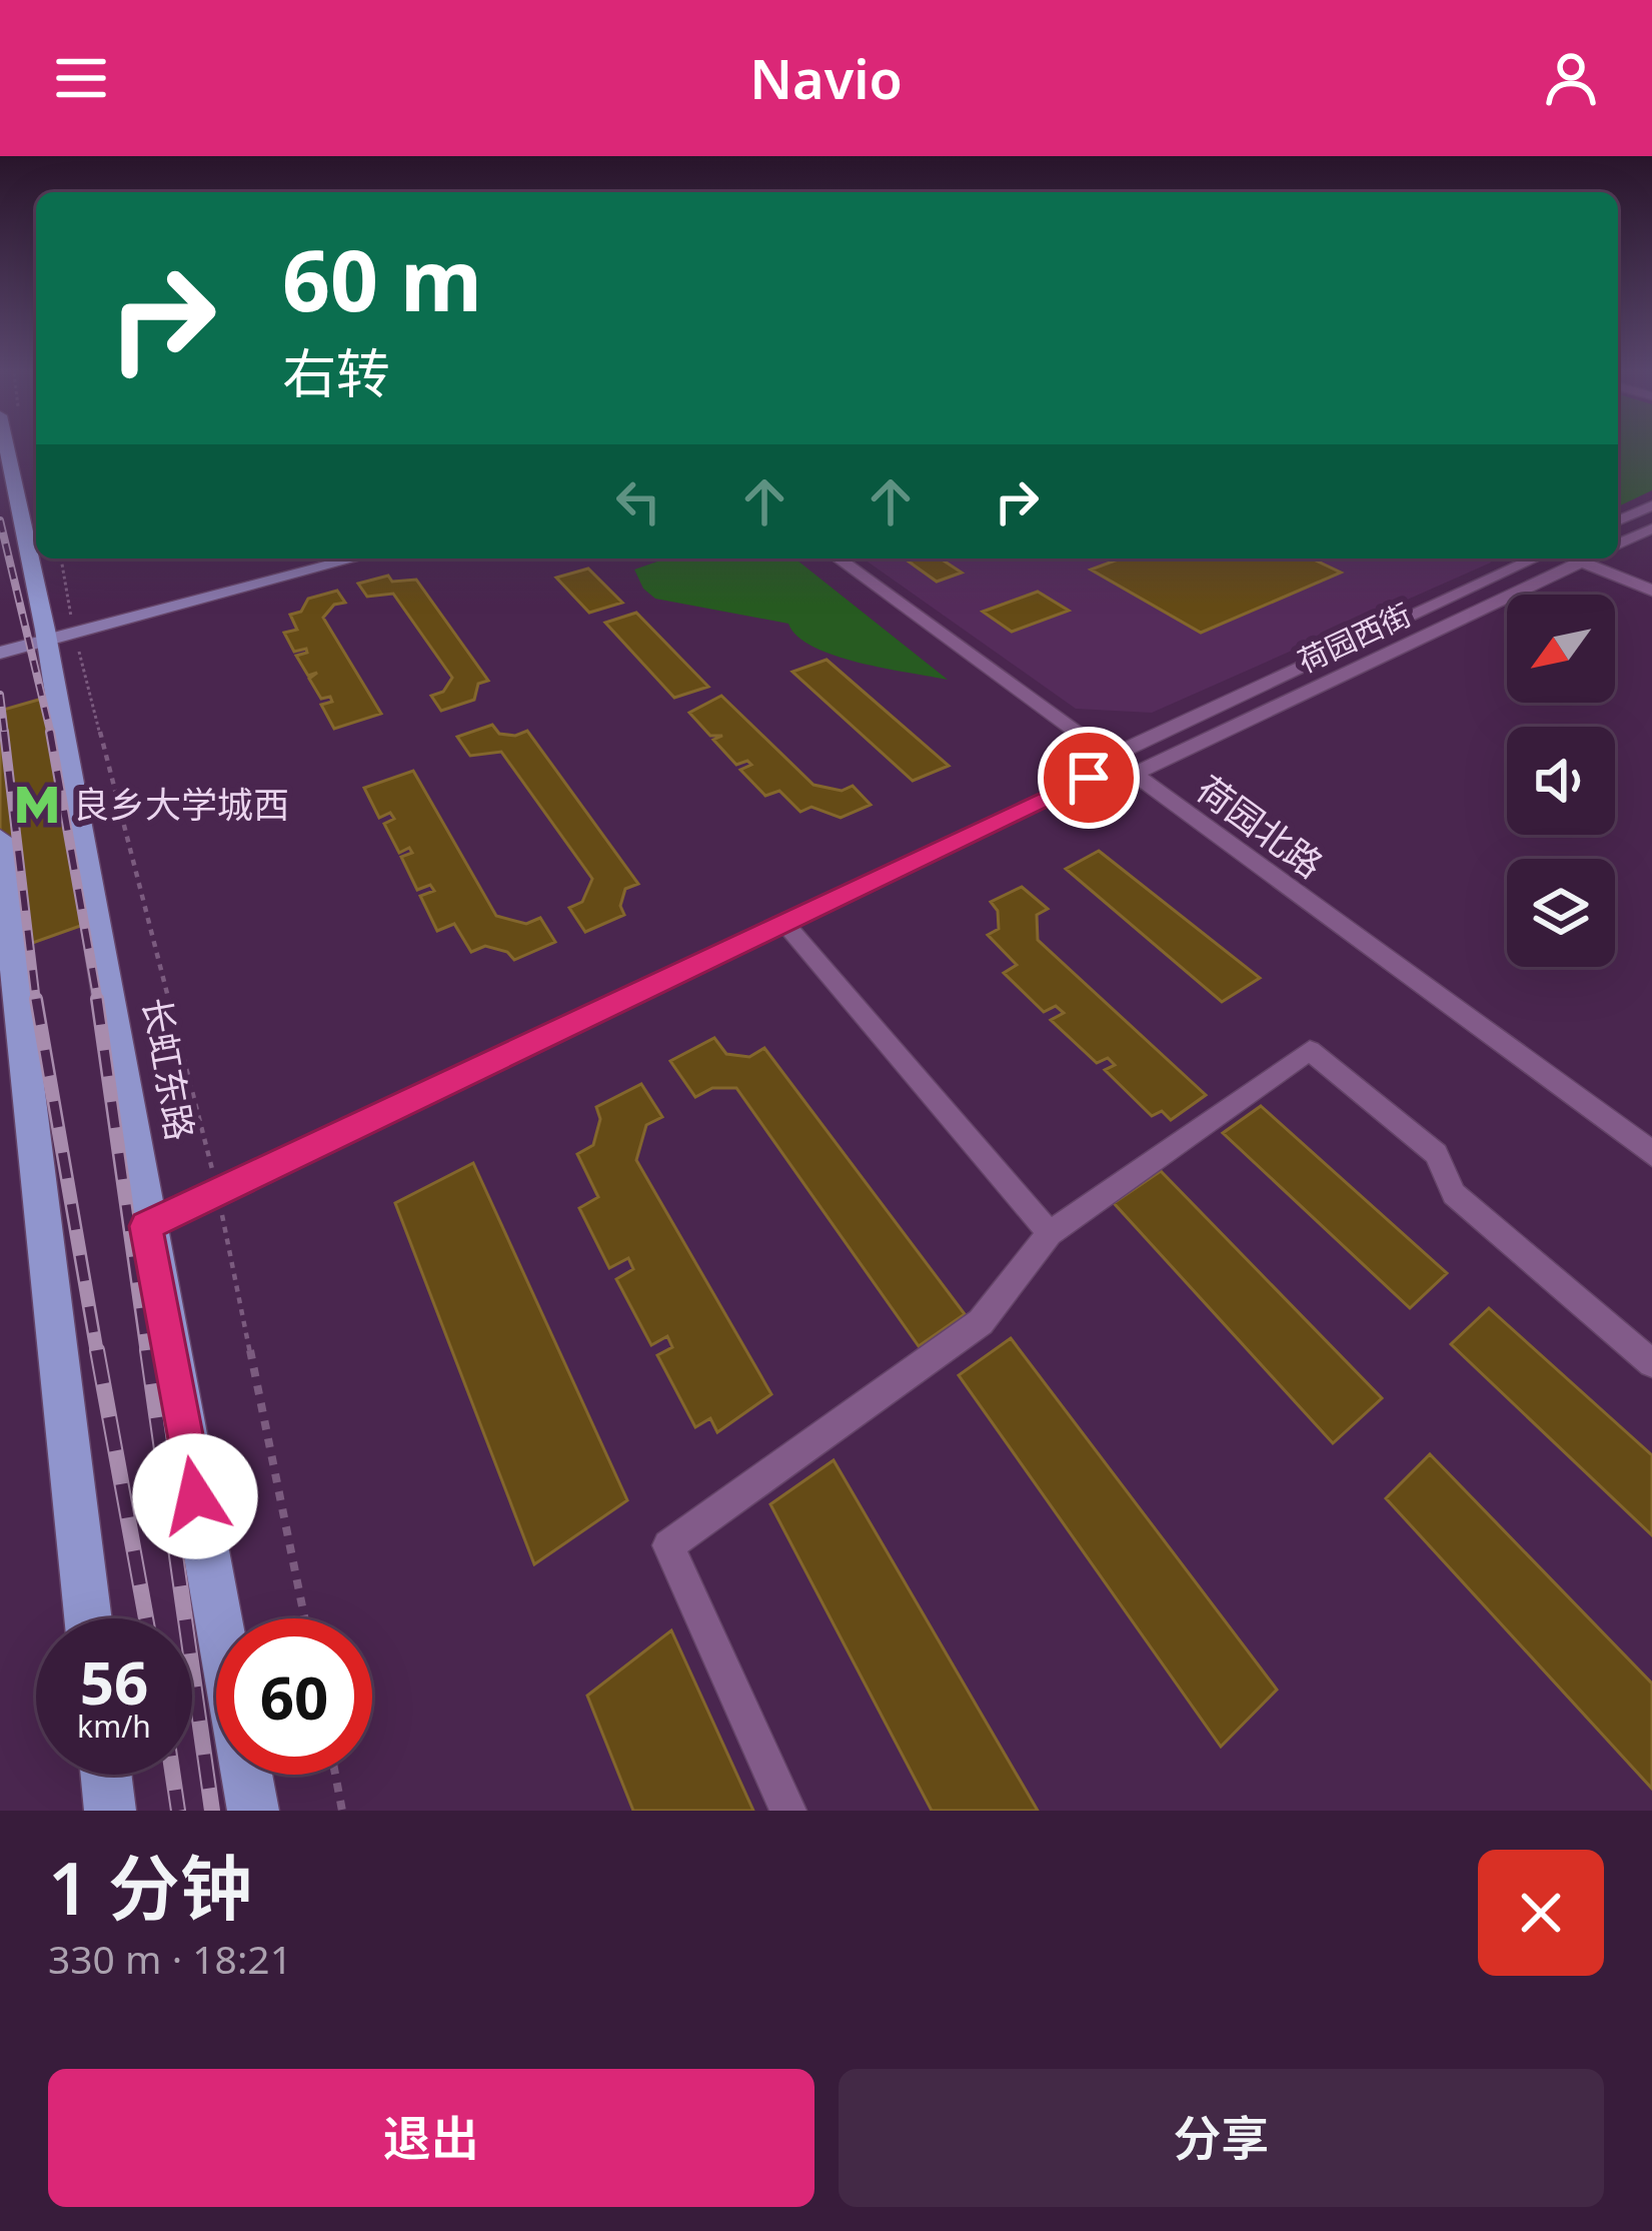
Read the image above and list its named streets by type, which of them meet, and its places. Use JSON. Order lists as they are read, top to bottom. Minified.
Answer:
{"streets":{"main road":["长虹东路"],"street":["荷园西街","荷园北路"]},"crossings":[["荷园西街","荷园北路"]],"places":{"metro station":["良乡大学城西"]},"north":"bottom left","page":{"header":"Navio","turn":["60 m","右转"],"speed":"56 km/h","limit":"60","heading":["1 分钟","330 m · 18:21"],"buttons":["退出","分享"]}}
